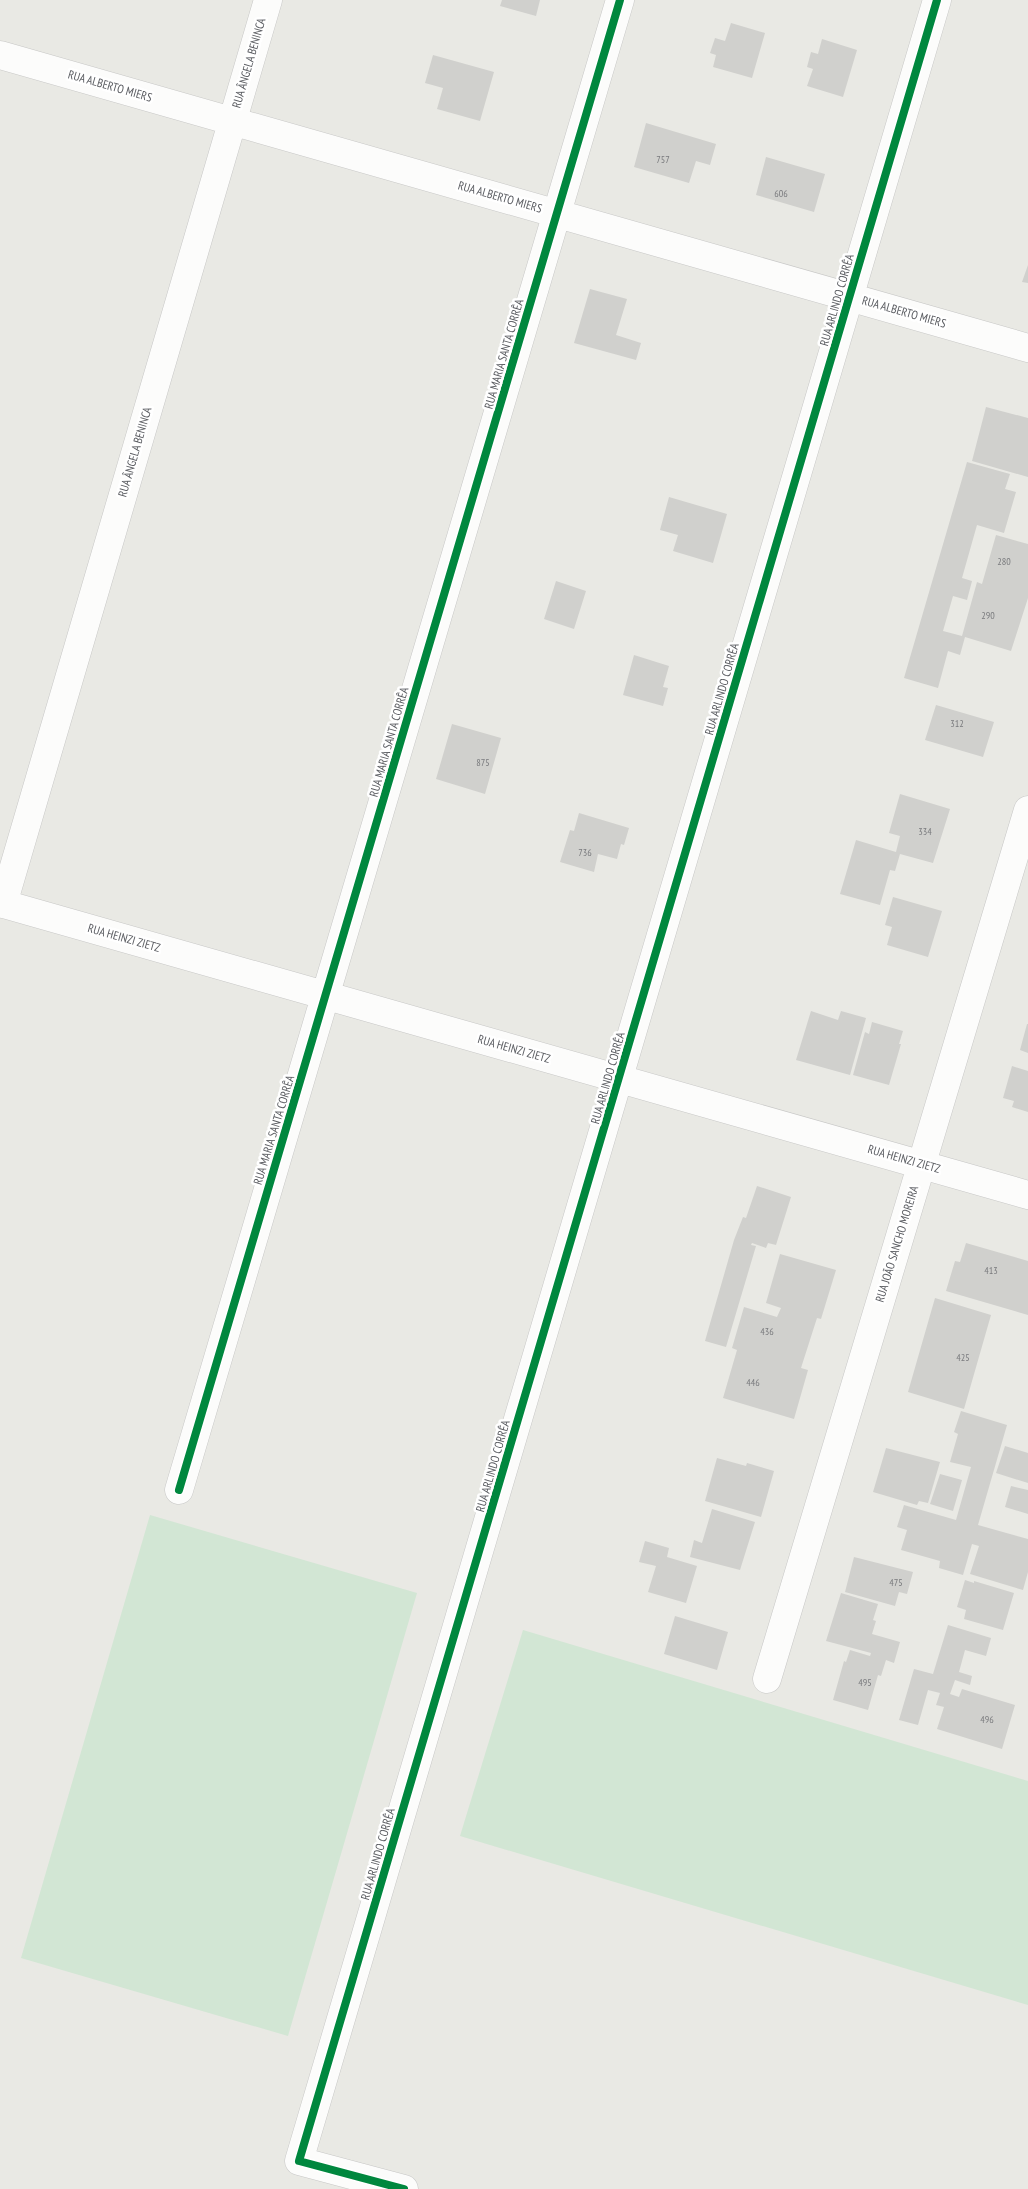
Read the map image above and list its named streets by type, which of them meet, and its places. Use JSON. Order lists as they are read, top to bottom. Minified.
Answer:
{"streets":{"street":["RUA ÂNGELA BENINCA","RUA ALBERTO MIERS","RUA ARLINDO CORRÊA","RUA MARIA SANTA CORRÊA","RUA HEINZI ZIETZ","RUA JOÃO SANCHO MOREIRA"]},"crossings":[["RUA ÂNGELA BENINCA","RUA ALBERTO MIERS"],["RUA ÂNGELA BENINCA","RUA HEINZI ZIETZ"],["RUA ALBERTO MIERS","RUA ARLINDO CORRÊA"],["RUA ALBERTO MIERS","RUA MARIA SANTA CORRÊA"],["RUA ARLINDO CORRÊA","RUA HEINZI ZIETZ"],["RUA MARIA SANTA CORRÊA","RUA HEINZI ZIETZ"],["RUA HEINZI ZIETZ","RUA JOÃO SANCHO MOREIRA"]],"house_numbers":["757","606","280","290","312","875","334","736","413","436","425","446","475","495","496"]}
